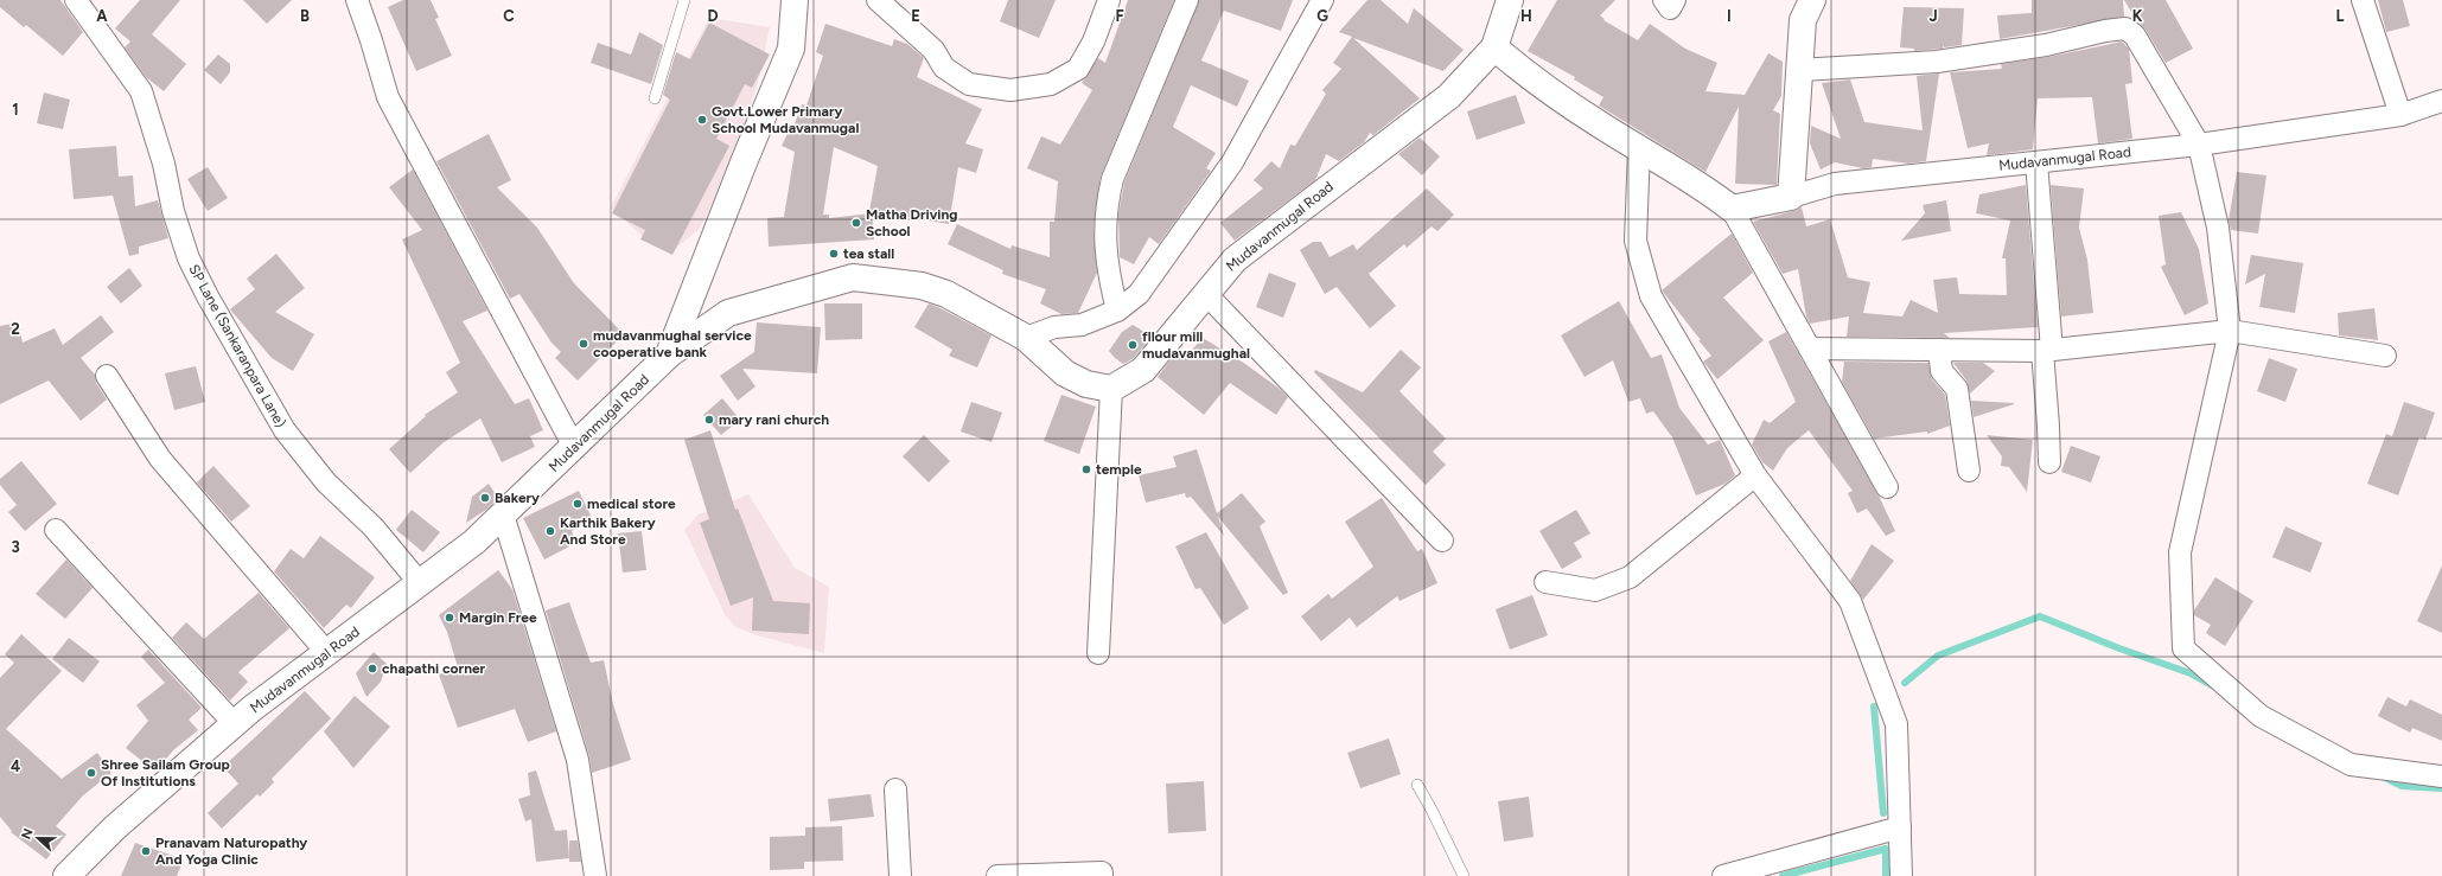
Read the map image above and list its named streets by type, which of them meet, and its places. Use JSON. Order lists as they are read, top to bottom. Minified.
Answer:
{"streets":{"street":["Mudavanmugal Road","SP Lane (Sankaranpara Lane)"]},"crossings":[["Mudavanmugal Road","SP Lane (Sankaranpara Lane)"]],"places":["Govt.Lower Primary School Mudavanmugal","Matha Driving School","tea stall","mudavanmughal service cooperative bank","fllour mill mudavanmughal","mary rani church","temple","Bakery","medical store","Karthik Bakery And Store","Margin Free","chapathi corner","Shree Sailam Group Of Institutions","Pranavam Naturopathy And Yoga Clinic"],"north":"left","grid":{"columns":["A","B","C","D","E","F","G","H","I","J","K","L"],"rows":["1","2","3","4"]}}
